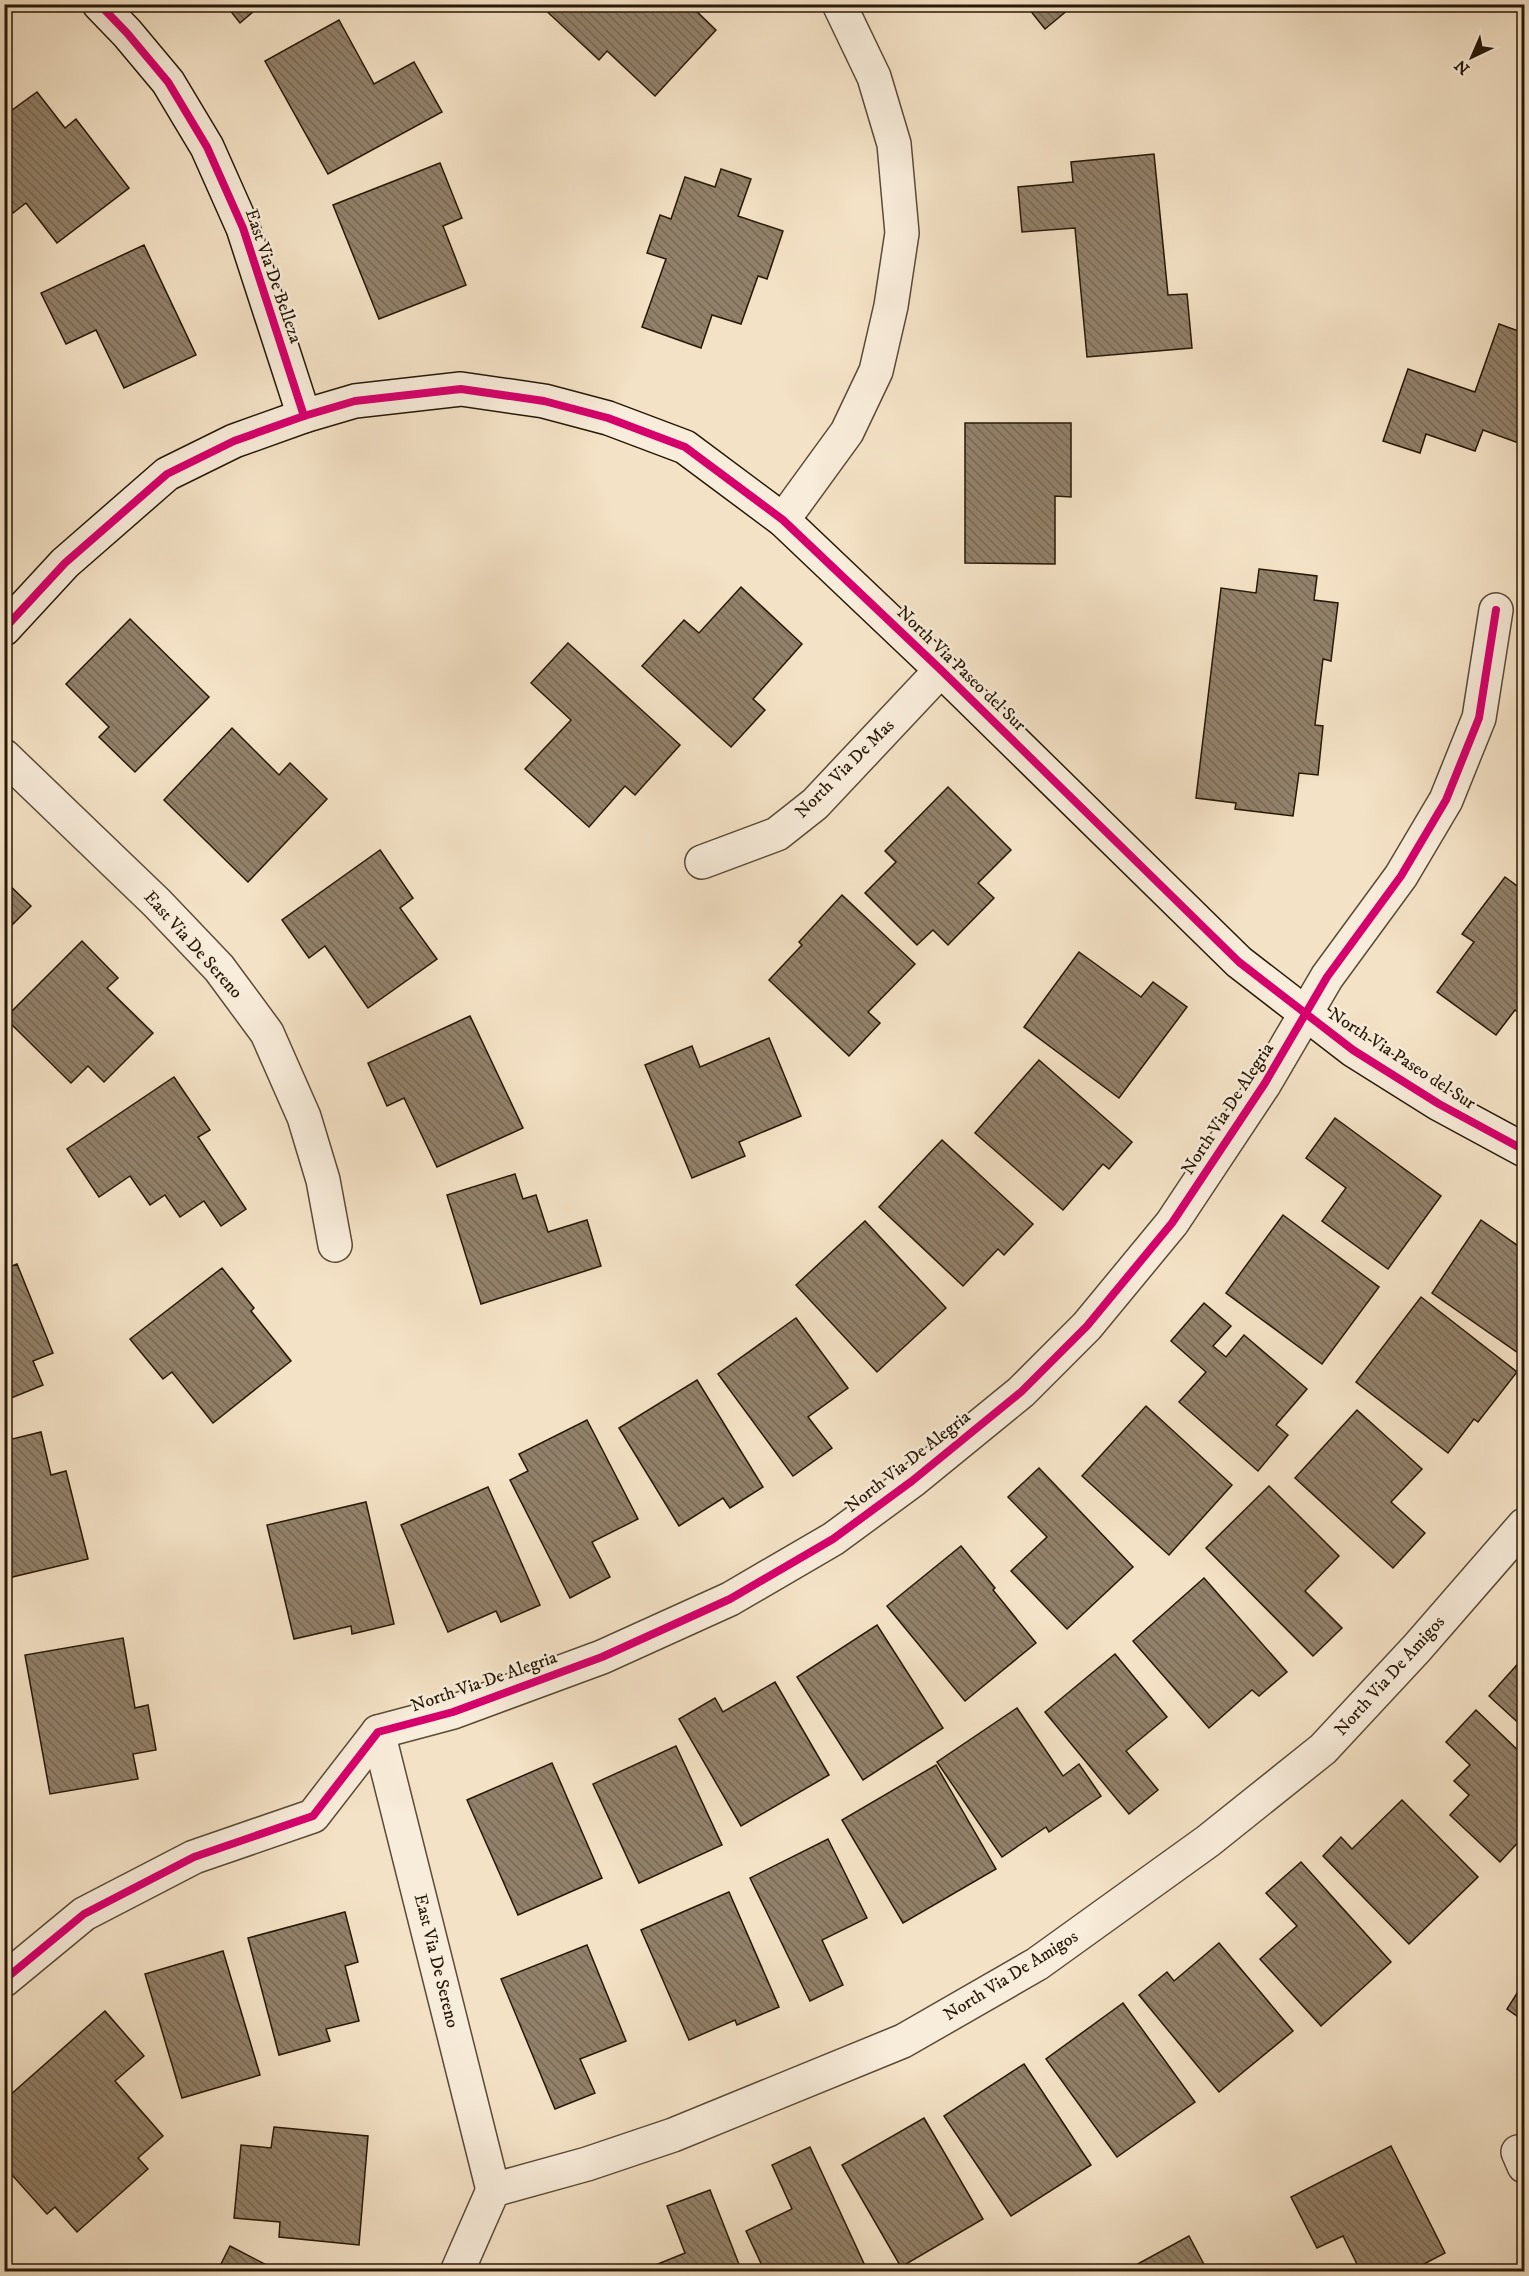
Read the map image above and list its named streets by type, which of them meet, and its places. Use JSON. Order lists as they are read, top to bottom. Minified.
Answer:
{"streets":{"street":["East Via De Belleza","North Via Paseo del Sur","North Via De Mas","East Via De Sereno","North Via De Alegria","North Via De Amigos"]},"crossings":[["East Via De Belleza","North Via Paseo del Sur"],["North Via Paseo del Sur","North Via De Mas"],["North Via Paseo del Sur","North Via De Alegria"],["East Via De Sereno","North Via De Alegria"],["East Via De Sereno","North Via De Amigos"]],"north":"bottom left"}
